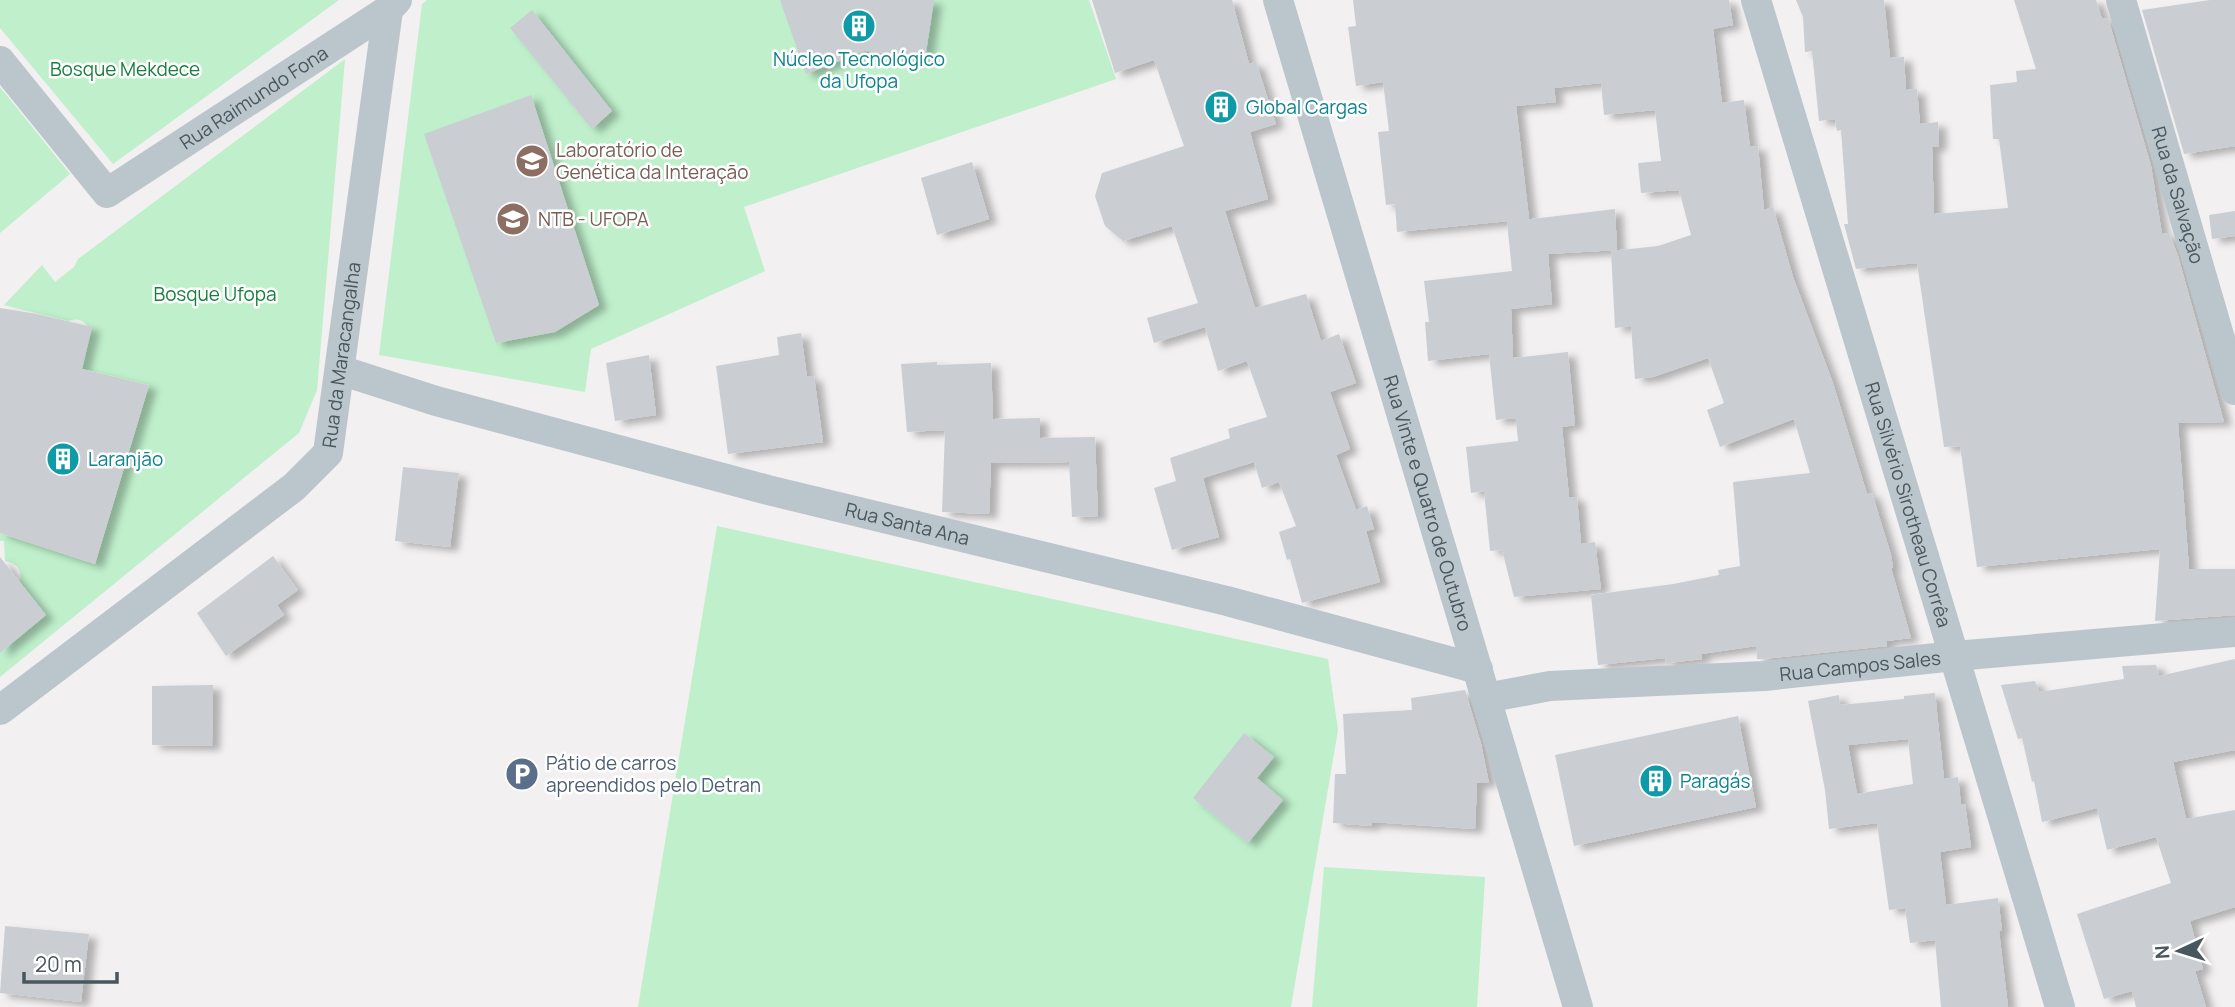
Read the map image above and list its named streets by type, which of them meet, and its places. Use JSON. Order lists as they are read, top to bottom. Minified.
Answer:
{"streets":{"street":["Rua Raimundo Fona","Rua da Salvação","Rua da Maracangalha","Rua Vinte e Quatro de Outubro","Rua Silvério Sirotheau Corrêa","Rua Santa Ana","Rua Campos Sales"]},"crossings":[["Rua Raimundo Fona","Rua da Maracangalha"],["Rua da Maracangalha","Rua Santa Ana"],["Rua Vinte e Quatro de Outubro","Rua Santa Ana"],["Rua Vinte e Quatro de Outubro","Rua Campos Sales"],["Rua Silvério Sirotheau Corrêa","Rua Campos Sales"]],"parks":["Bosque Mekdece","Bosque Ufopa"],"places":{"building":["Núcleo Tecnológico da Ufopa","Global Cargas","Laranjão","Paragás"],"school or university":["Laboratório de Genética da Interação","NTB - UFOPA"],"parking":["Pátio de carros apreendidos pelo Detran"]},"scale_bar":"20 m","north":"left"}
